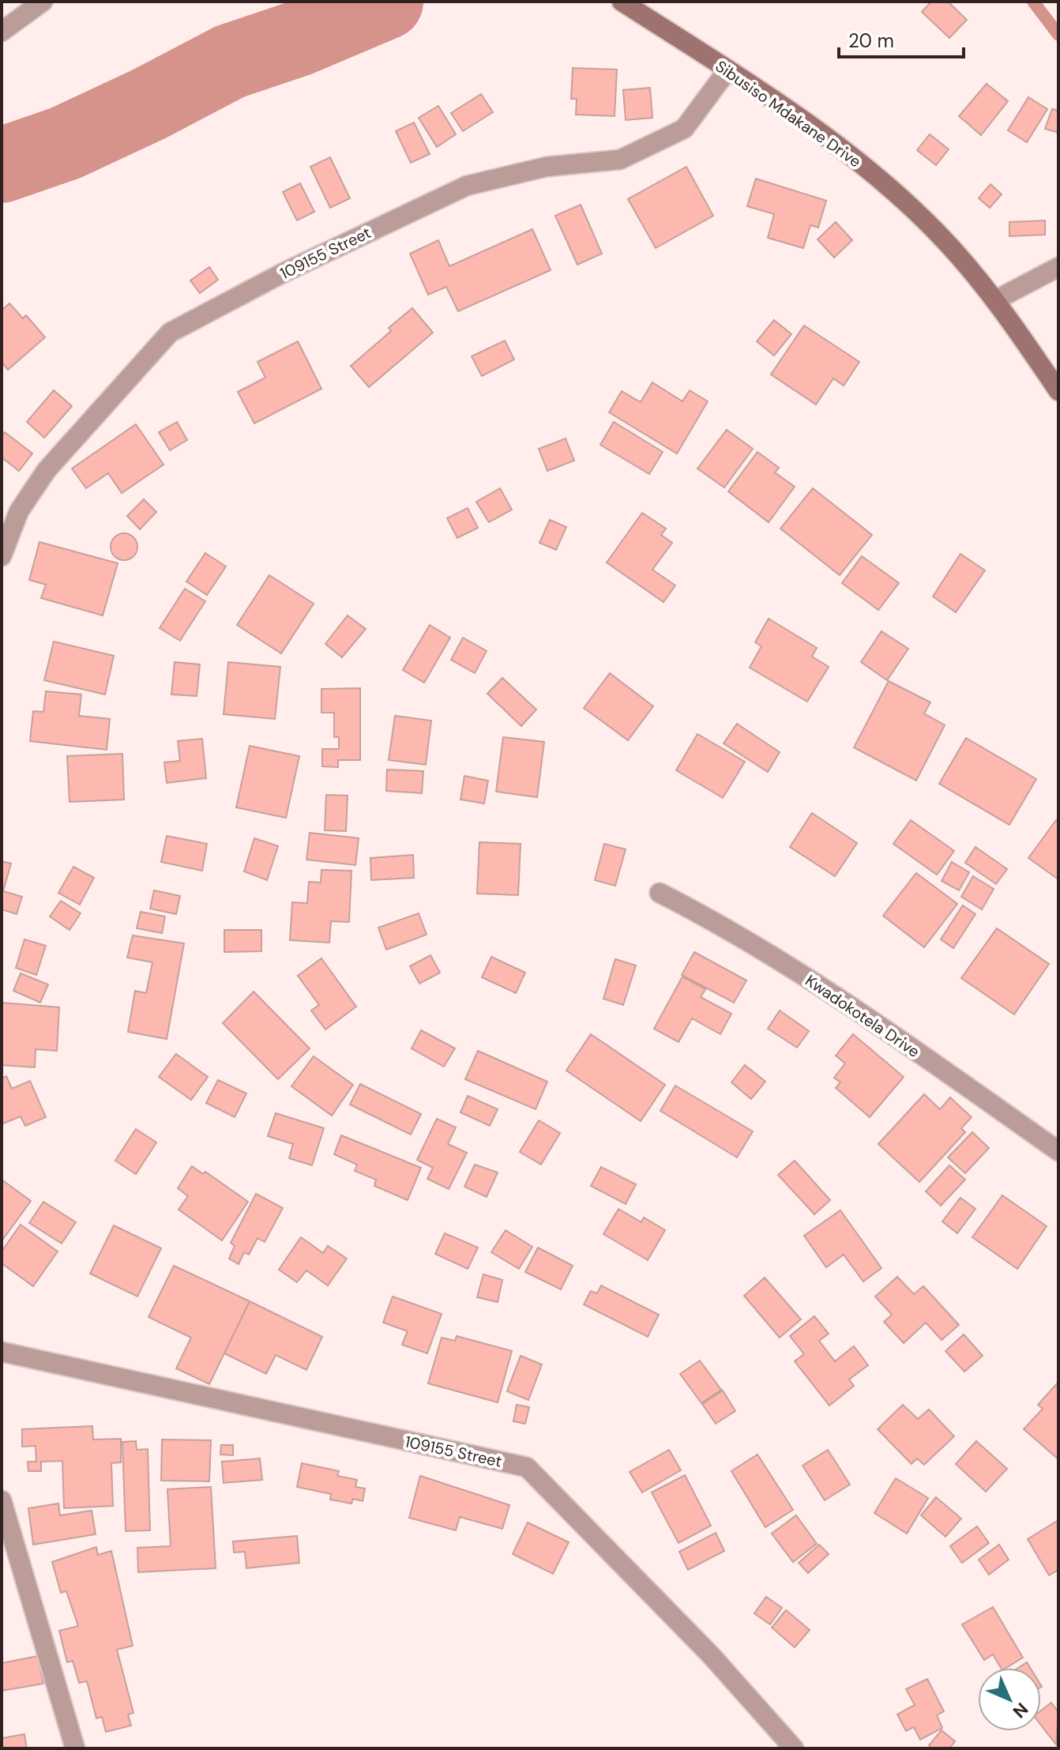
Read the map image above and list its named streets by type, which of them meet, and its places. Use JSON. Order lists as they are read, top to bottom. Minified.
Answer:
{"streets":{"street":["Sibusiso Mdakane Drive","109155 Street","Kwadokotela Drive"]},"crossings":[["Sibusiso Mdakane Drive","109155 Street"]],"scale_bar":"20 m","north":"bottom right"}
